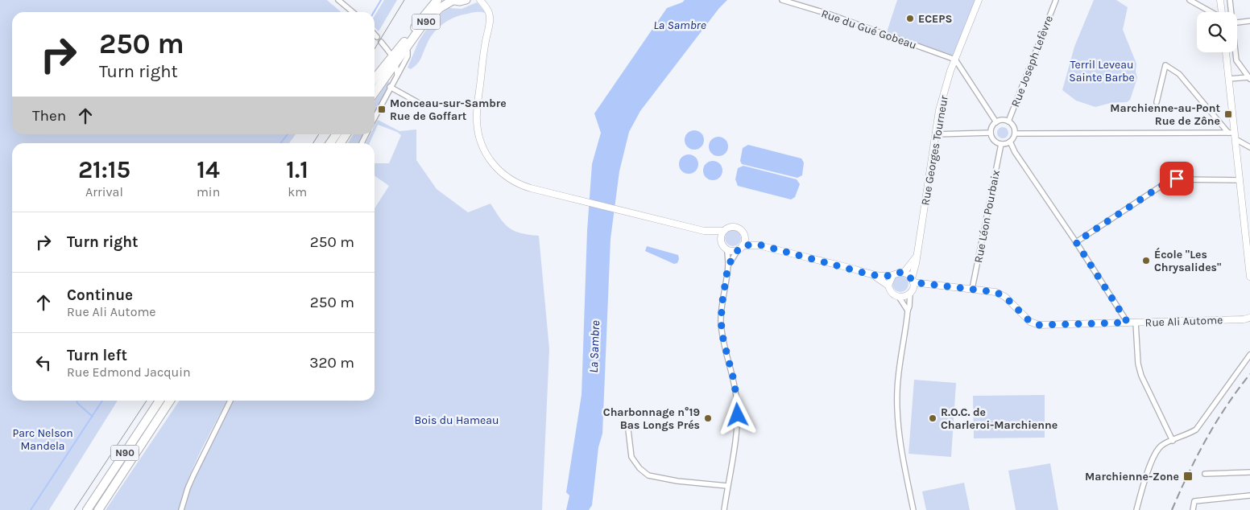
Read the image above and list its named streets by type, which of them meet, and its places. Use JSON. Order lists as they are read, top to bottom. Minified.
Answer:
{"streets":{"highway":["N90"],"street":["Rue du Gué Gobeau","Rue Joseph Lefèvre","Rue Georges Tourneur","Rue Léon Pourbaix","Rue Ali Autome"]},"crossings":[["Rue du Gué Gobeau","Rue Georges Tourneur"],["Rue Joseph Lefèvre","Rue Léon Pourbaix"],["Rue Georges Tourneur","Rue Ali Autome"],["Rue Léon Pourbaix","Rue Ali Autome"]],"water":["La Sambre"],"parks":["Terril Leveau Sainte Barbe","Bois du Hameau","Parc Nelson Mandela"],"places":{"other":["ECEPS","École \"Les Chrysalides\"","Charbonnage n°19 Bas Longs Prés","R.O.C. de Charleroi-Marchienne"],"transit":["Monceau-sur-Sambre Rue de Goffart","Marchienne-au-Pont Rue de Zône","Marchienne-Zone"]},"page":{"turn":["250 m","Turn right"],"then":"Then","eta":["21:15","Arrival","14","min","1.1","km"],"list":[{"name":"Turn right","value":"250 m"},{"name":"Continue","note":"Rue Ali Autome","value":"250 m"},{"name":"Turn left","note":"Rue Edmond Jacquin","value":"320 m"}]}}
